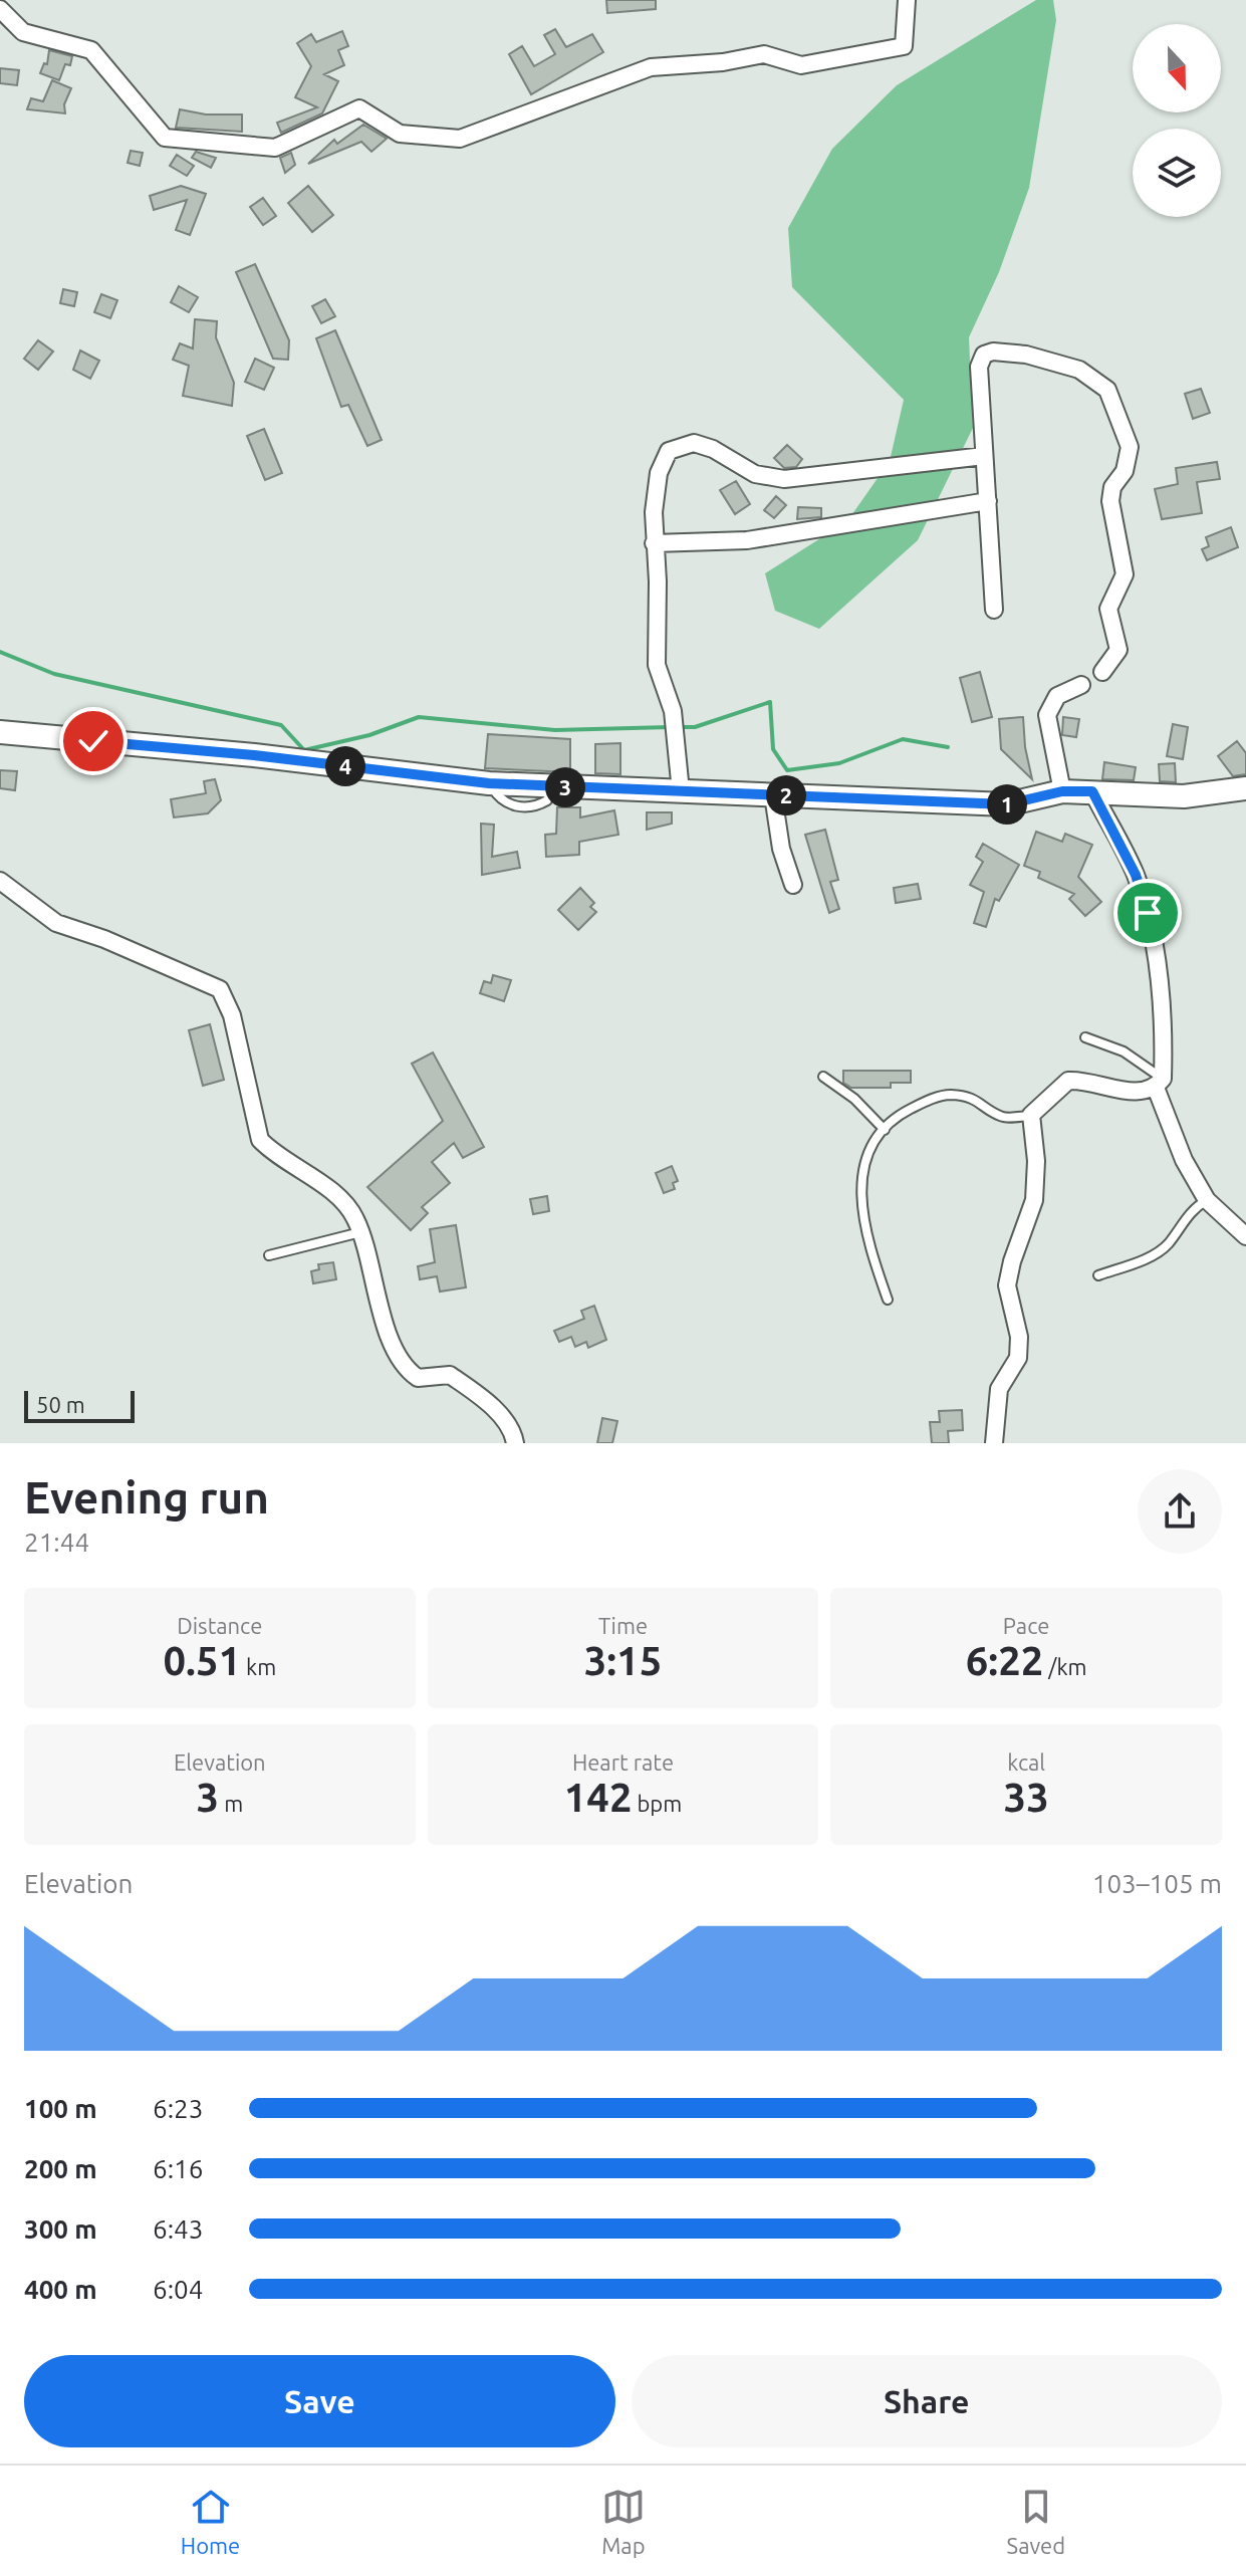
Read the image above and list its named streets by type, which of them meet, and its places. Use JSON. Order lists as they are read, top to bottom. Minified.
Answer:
{"scale_bar":"50 m","north":"bottom","page":{"pins":["4","3","2","1"],"scale":"50 m","heading":["Evening run","21:44"],"stats":[["Distance","0.51 km"],["Time","3:15"],["Pace","6:22 /km"],["Elevation","3 m"],["Heart rate","142 bpm"],["kcal","33"]],"chart":["Elevation","103–105 m"],"list":[{"name":"100 m","note":"6:23"},{"name":"200 m","note":"6:16"},{"name":"300 m","note":"6:43"},{"name":"400 m","note":"6:04"}],"buttons":["Save","Share"],"tabs":["Home","Map","Saved"]}}
